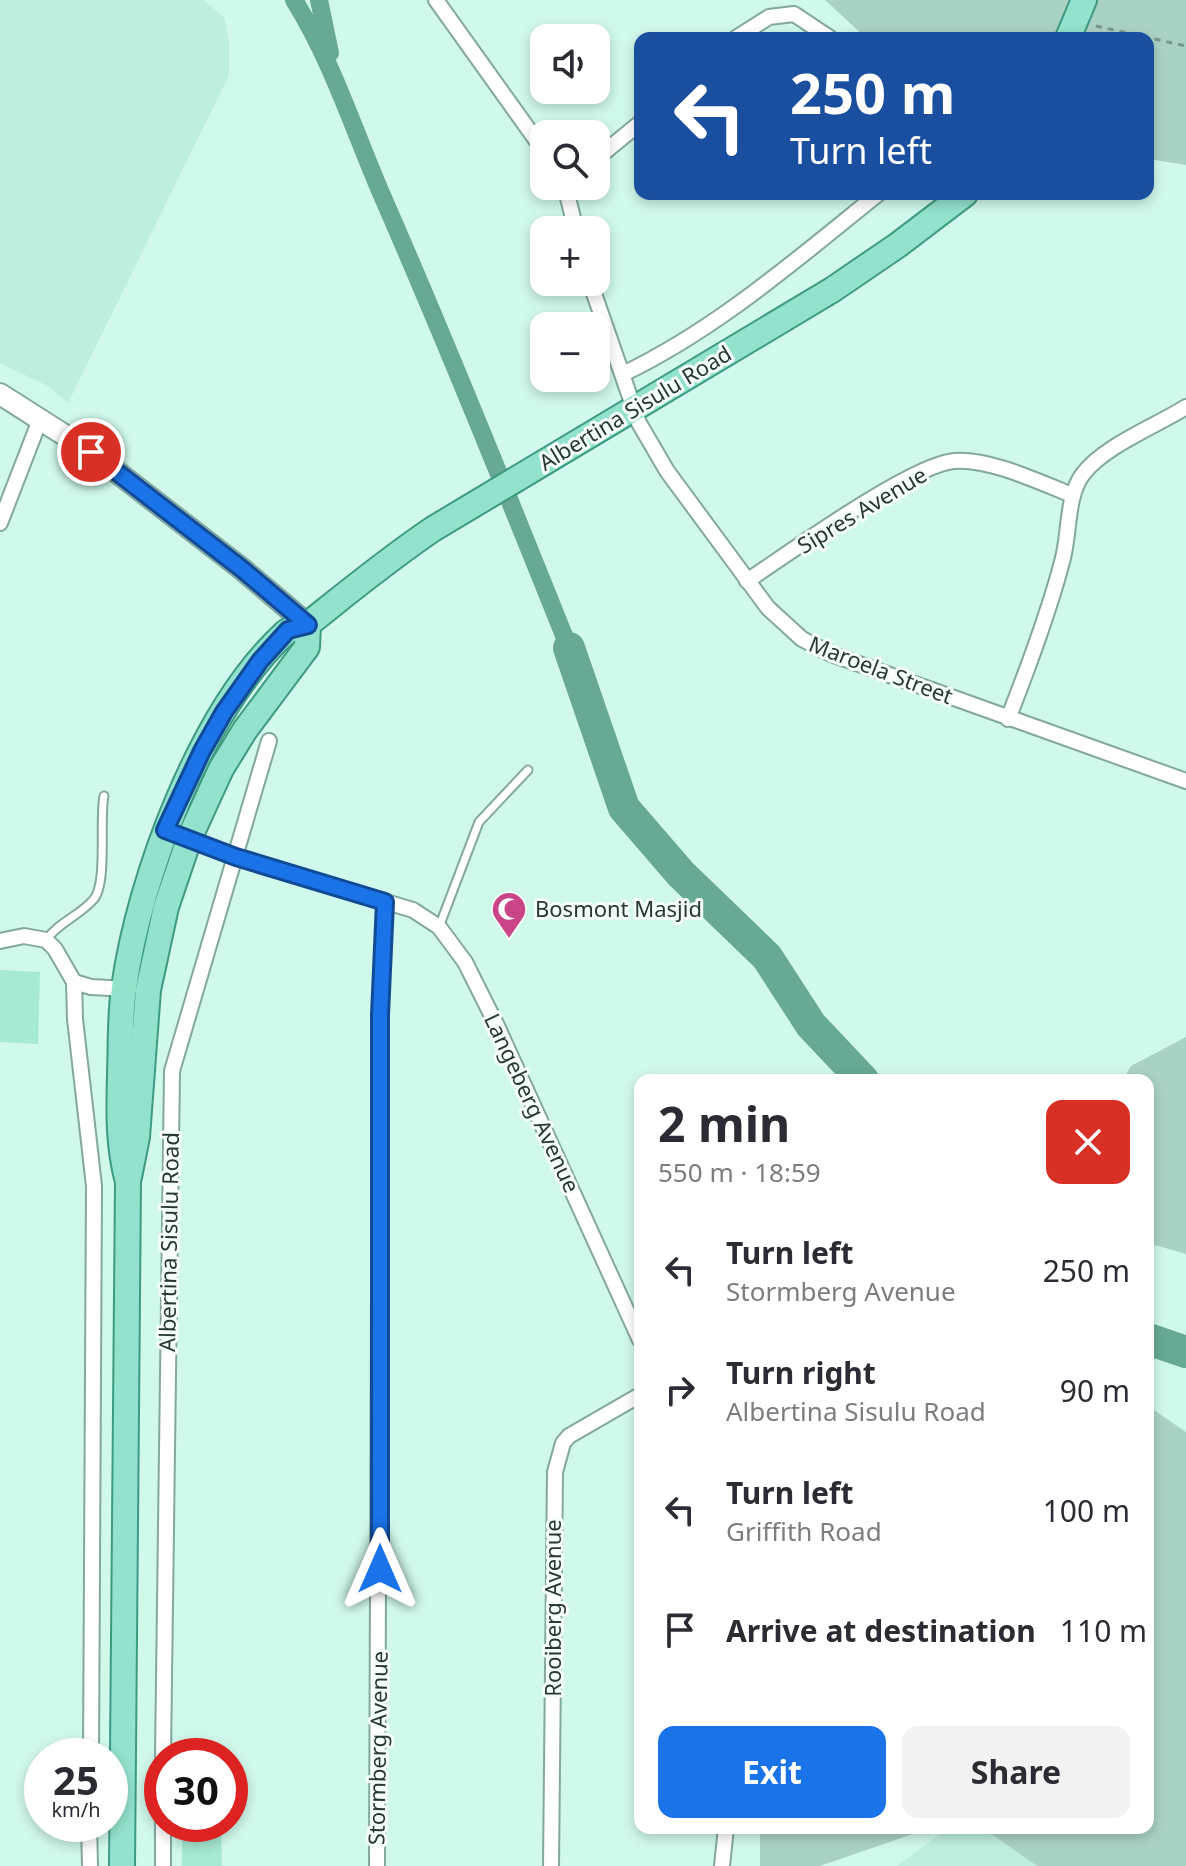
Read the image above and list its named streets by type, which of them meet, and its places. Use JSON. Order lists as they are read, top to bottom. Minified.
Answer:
{"streets":{"main road":["Albertina Sisulu Road"],"street":["Sipres Avenue","Maroela Street","Langeberg Avenue","Rooiberg Avenue","Stormberg Avenue"]},"crossings":[["Albertina Sisulu Road","Maroela Street"],["Sipres Avenue","Maroela Street"],["Langeberg Avenue","Stormberg Avenue"]],"places":{"mosque":["Bosmont Masjid"]},"page":{"map_buttons":["+","−"],"turn":["250 m","Turn left"],"heading":["2 min","550 m · 18:59"],"list":[{"name":"Turn left","note":"Stormberg Avenue","value":"250 m"},{"name":"Turn right","note":"Albertina Sisulu Road","value":"90 m"},{"name":"Turn left","note":"Griffith Road","value":"100 m"},{"name":"Arrive at destination","value":"110 m"}],"buttons":["Exit","Share"],"speed":"25 km/h","limit":"30"}}
